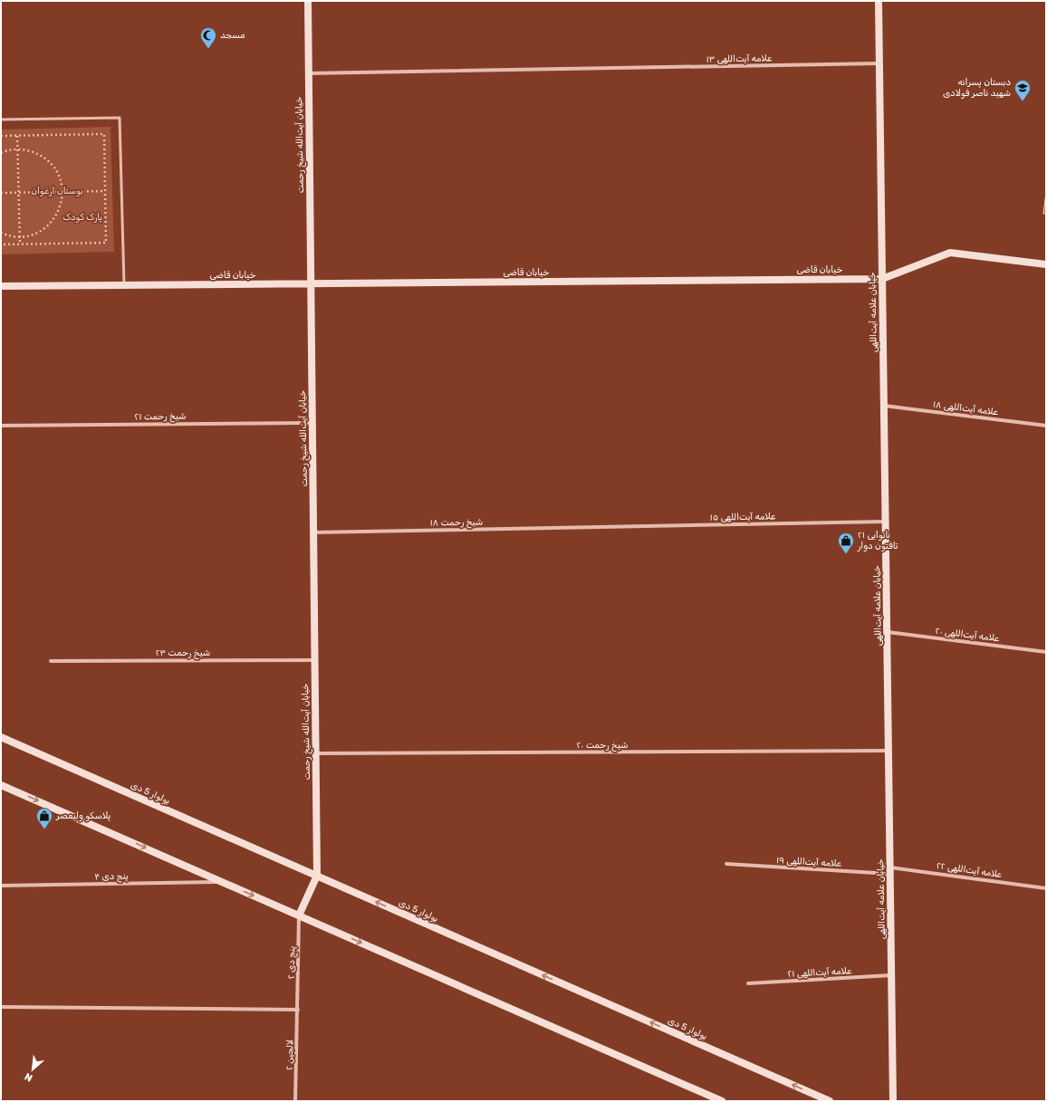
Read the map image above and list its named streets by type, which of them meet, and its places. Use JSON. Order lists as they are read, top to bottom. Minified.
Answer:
{"streets":{"street":["علامه آیت‌اللهی ۱۳","خیابان آیت‌الله شیخ رحمت","خیابان قاضی","خیابان علامه آیت‌اللهی","علامه آیت‌اللهی ۱۸","شیخ رحمت ۲۱","علامه آیت‌اللهی ۱۵","شیخ رحمت ۱۸","علامه آیت‌اللهی ۲۰","شیخ رحمت ۲۳","شیخ رحمت ۲۰","بولوار 5 دی","علامه آیت‌اللهی ۱۹","علامه آیت‌اللهی ۲۲","پنج دی ۴","پنج دی ۲","علامه آیت‌اللهی ۲۱","لالجین ۲"]},"crossings":[["علامه آیت‌اللهی ۱۳","خیابان آیت‌الله شیخ رحمت"],["علامه آیت‌اللهی ۱۳","خیابان علامه آیت‌اللهی"],["خیابان آیت‌الله شیخ رحمت","خیابان قاضی"],["خیابان آیت‌الله شیخ رحمت","شیخ رحمت ۲۱"],["خیابان آیت‌الله شیخ رحمت","شیخ رحمت ۱۸"],["خیابان آیت‌الله شیخ رحمت","شیخ رحمت ۲۳"],["خیابان آیت‌الله شیخ رحمت","شیخ رحمت ۲۰"],["خیابان آیت‌الله شیخ رحمت","بولوار 5 دی"],["خیابان قاضی","خیابان علامه آیت‌اللهی"],["خیابان علامه آیت‌اللهی","علامه آیت‌اللهی ۱۸"],["خیابان علامه آیت‌اللهی","علامه آیت‌اللهی ۱۵"],["خیابان علامه آیت‌اللهی","علامه آیت‌اللهی ۲۰"],["خیابان علامه آیت‌اللهی","شیخ رحمت ۲۰"],["خیابان علامه آیت‌اللهی","علامه آیت‌اللهی ۱۹"],["خیابان علامه آیت‌اللهی","علامه آیت‌اللهی ۲۲"],["خیابان علامه آیت‌اللهی","علامه آیت‌اللهی ۲۱"],["علامه آیت‌اللهی ۱۵","شیخ رحمت ۱۸"],["علامه آیت‌اللهی ۱۹","علامه آیت‌اللهی ۲۲"],["پنج دی ۲","لالجین ۲"]],"parks":["بوستان ارغوان","پارک کودک"],"places":{"mosque":["مسجد"],"school or university":["دبستان پسرانه شهید ناصر فولادی"],"shop":["نانوایی ۲۱ تافتون دوار","پلاسکو ولیعصر"]},"north":"bottom left"}
